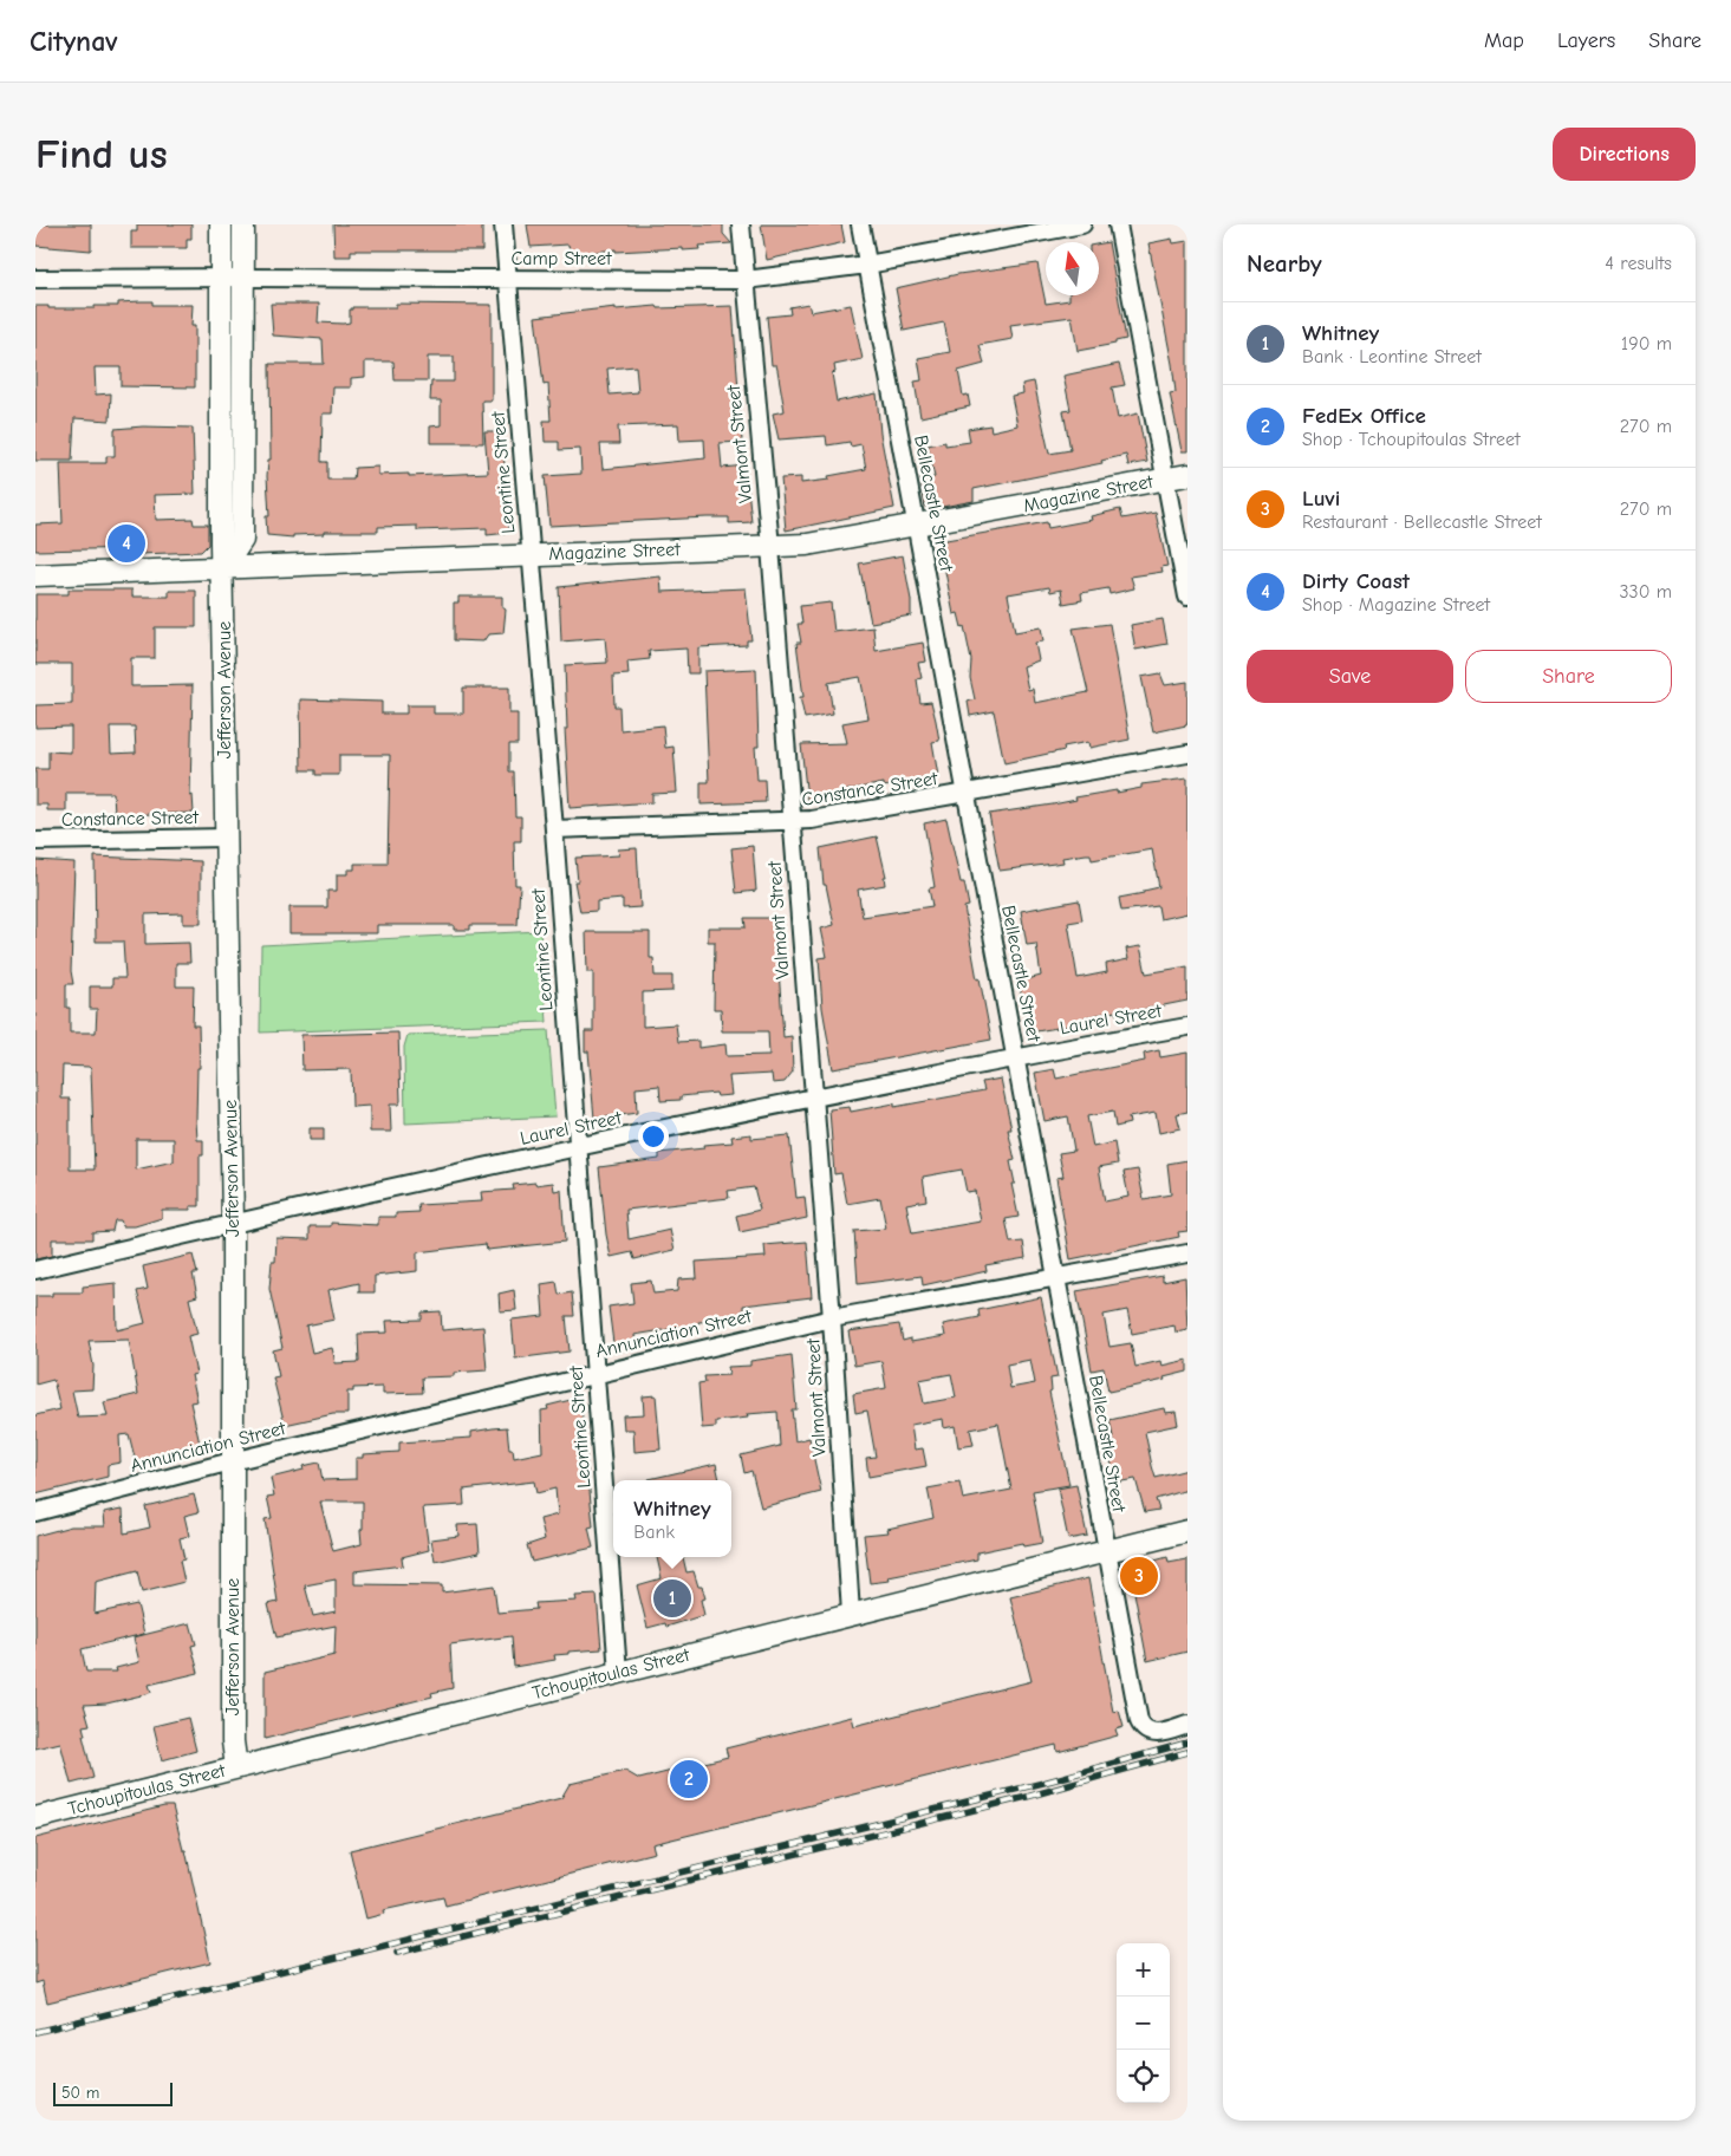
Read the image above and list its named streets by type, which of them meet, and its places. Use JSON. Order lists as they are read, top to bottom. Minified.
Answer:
{"streets":{"street":["Camp Street","Valmont Street","Leontine Street","Magazine Street","Bellecastle Street","Jefferson Avenue","Constance Street","Laurel Street","Annunciation Street","Tchoupitoulas Street"]},"crossings":[["Camp Street","Valmont Street"],["Camp Street","Leontine Street"],["Camp Street","Bellecastle Street"],["Camp Street","Jefferson Avenue"],["Valmont Street","Magazine Street"],["Valmont Street","Constance Street"],["Valmont Street","Laurel Street"],["Valmont Street","Annunciation Street"],["Valmont Street","Tchoupitoulas Street"],["Leontine Street","Magazine Street"],["Leontine Street","Constance Street"],["Leontine Street","Laurel Street"],["Leontine Street","Annunciation Street"],["Leontine Street","Tchoupitoulas Street"],["Magazine Street","Bellecastle Street"],["Magazine Street","Jefferson Avenue"],["Bellecastle Street","Constance Street"],["Bellecastle Street","Laurel Street"],["Bellecastle Street","Annunciation Street"],["Bellecastle Street","Tchoupitoulas Street"],["Jefferson Avenue","Constance Street"],["Jefferson Avenue","Laurel Street"],["Jefferson Avenue","Annunciation Street"],["Jefferson Avenue","Tchoupitoulas Street"]],"scale_bar":"50 m","north":"top","page":{"header":"Citynav","nav":["Map","Layers","Share"],"buttons":["Directions",["Save","Share"]],"title":"Find us","heading":["Nearby","4 results"],"list":[{"mark":"1","name":"Whitney","note":"Bank · Leontine Street","value":"190 m"},{"mark":"2","name":"FedEx Office","note":"Shop · Tchoupitoulas Street","value":"270 m"},{"mark":"3","name":"Luvi","note":"Restaurant · Bellecastle Street","value":"270 m"},{"mark":"4","name":"Dirty Coast","note":"Shop · Magazine Street","value":"330 m"}],"pins":["4","3","1","2"],"popup":["Whitney","Bank"],"map_buttons":["+","−"],"scale":"50 m"}}
